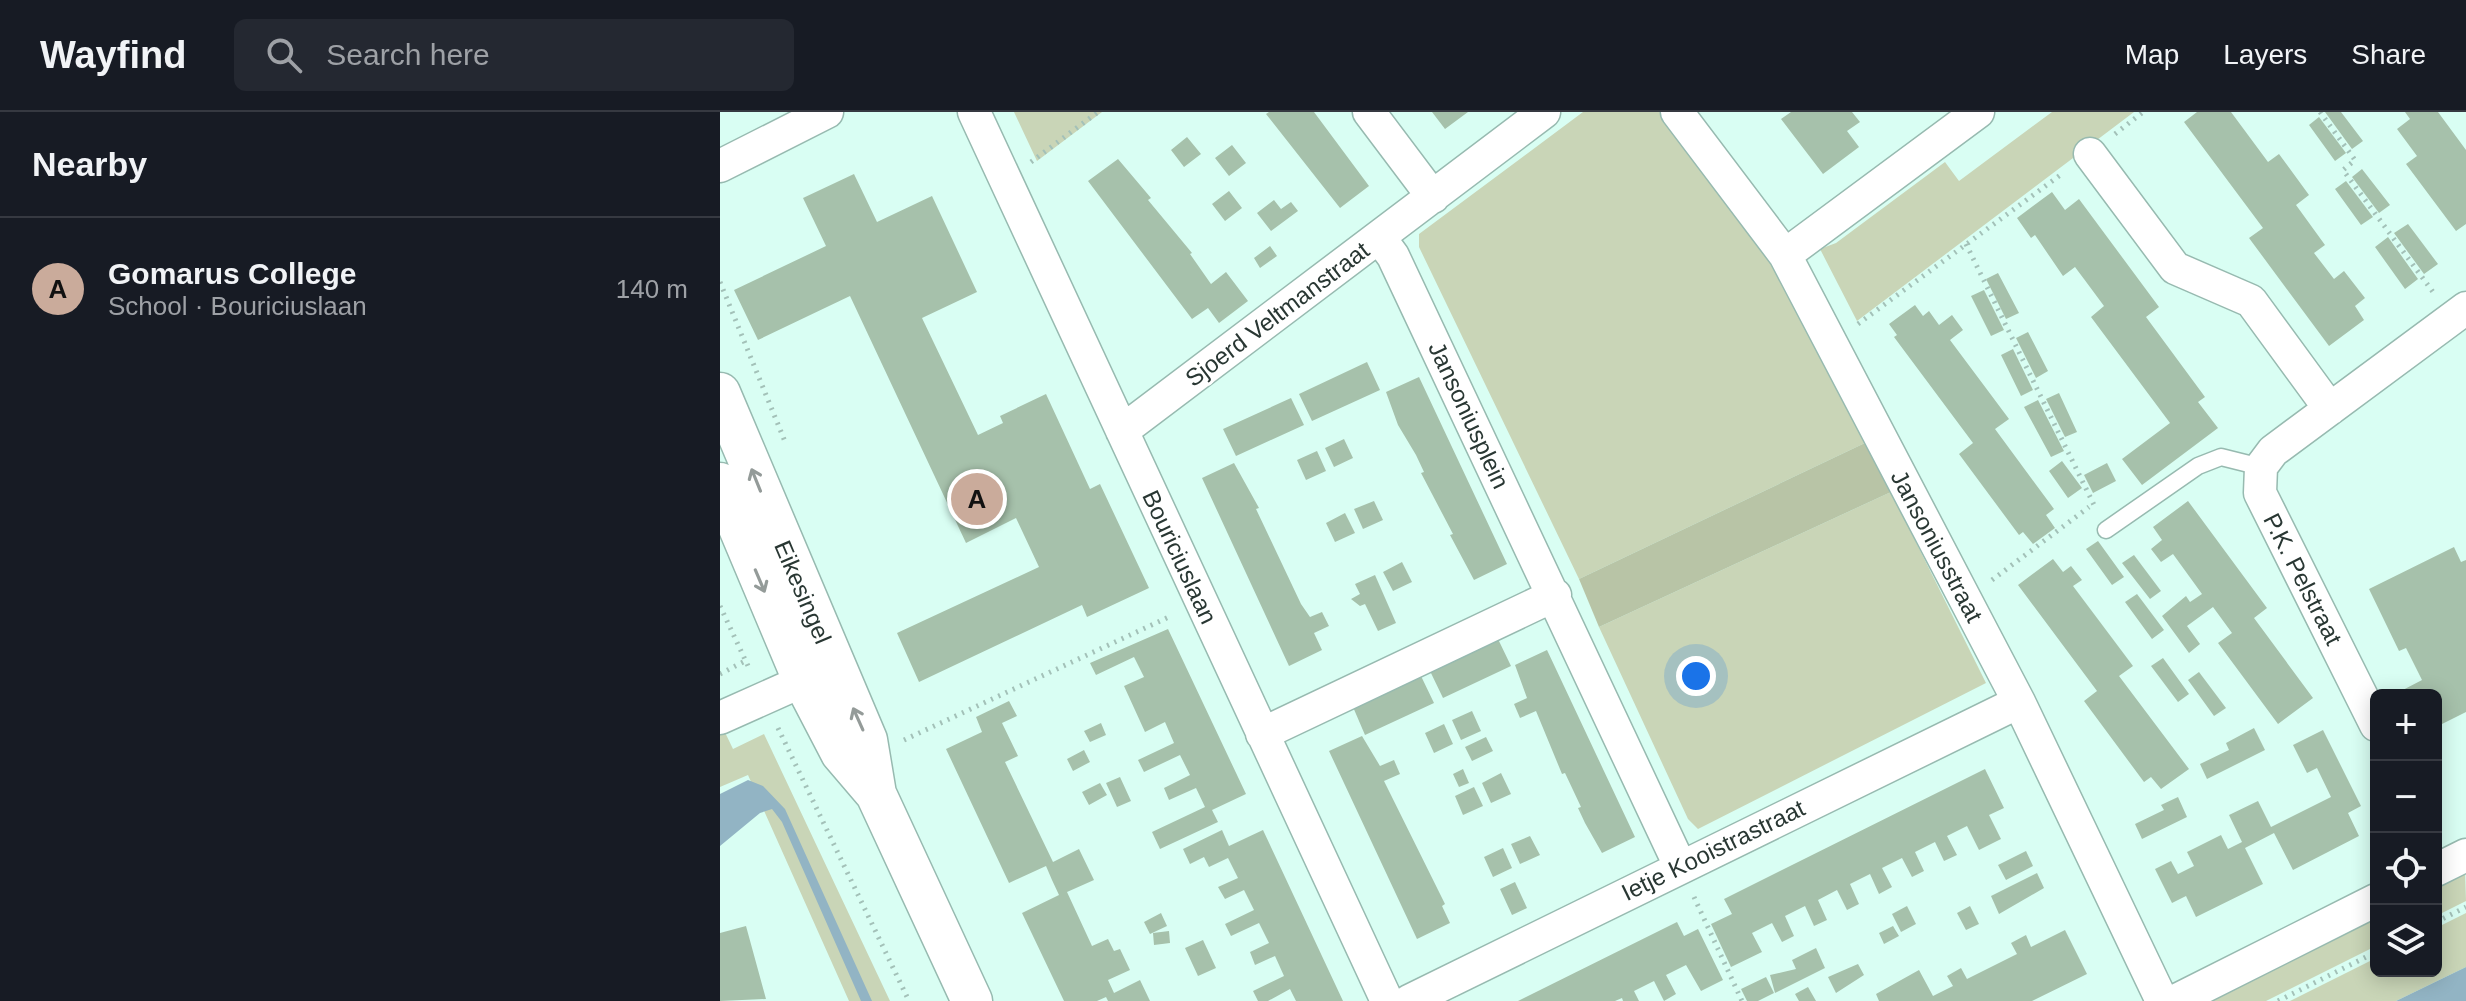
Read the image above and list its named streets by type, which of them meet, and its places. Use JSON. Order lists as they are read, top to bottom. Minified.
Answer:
{"streets":{"street":["Sjoerd Veltmanstraat","Jansoniusplein","Jansoniusstraat","Bouriciuslaan","P.K. Pelstraat","Eikesingel","Ietje Kooistrastraat"]},"crossings":[["Sjoerd Veltmanstraat","Jansoniusplein"],["Sjoerd Veltmanstraat","Bouriciuslaan"],["Jansoniusplein","Ietje Kooistrastraat"],["Jansoniusstraat","Ietje Kooistrastraat"]],"page":{"header":"Wayfind","search":"Search here","nav":["Map","Layers","Share"],"heading":"Nearby","list":[{"mark":"A","name":"Gomarus College","note":"School · Bouriciuslaan","value":"140 m"}],"pins":"A","map_buttons":["+","−"]}}
